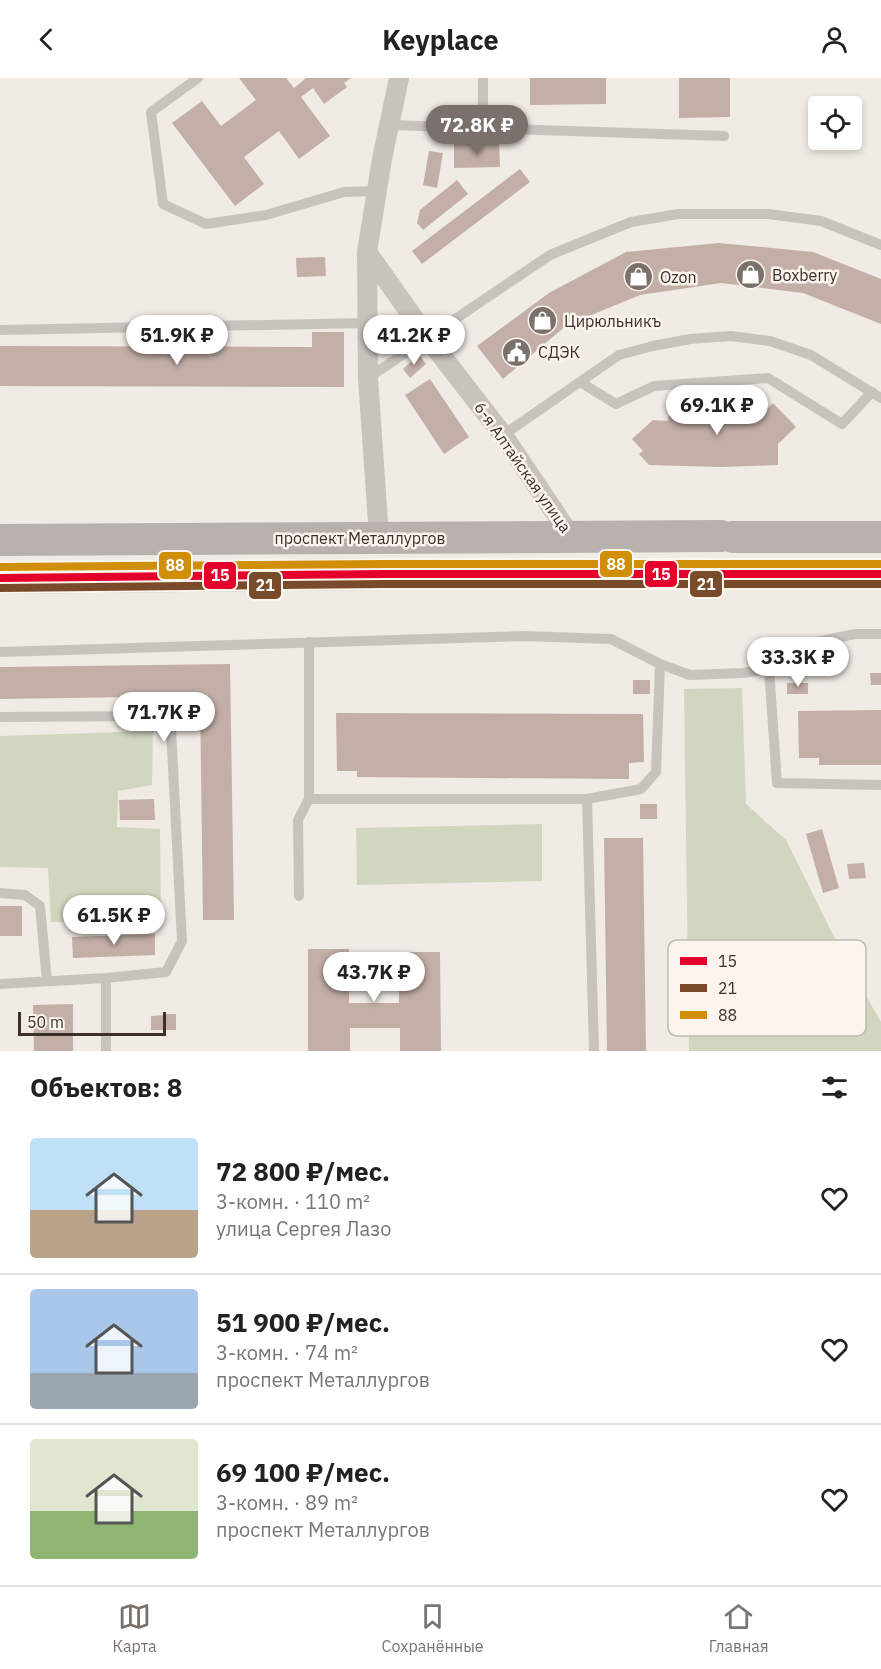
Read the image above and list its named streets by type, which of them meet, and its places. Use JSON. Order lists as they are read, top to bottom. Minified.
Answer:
{"streets":{"main road":["проспект Металлургов"],"street":["6-я Алтайская улица"]},"crossings":[["6-я Алтайская улица","проспект Металлургов"]],"places":{"shop":["Boxberry","Ozon","Цирюльникъ"],"public building":["СДЭК"]},"lines":["transit line 88","transit line 15","transit line 21"],"legend":["15","21","88"],"scale_bar":"50 m","page":{"header":"Keyplace","price":["72.8K ₽","51.9K ₽","41.2K ₽","69.1K ₽","33.3K ₽","71.7K ₽","61.5K ₽","43.7K ₽"],"scale":"50 m","heading":"Объектов: 8","list":[{"name":"72 800 ₽/мес.","note":"3-комн. · 110 m² · улица Сергея Лазо"},{"name":"51 900 ₽/мес.","note":"3-комн. · 74 m² · проспект Металлургов"},{"name":"69 100 ₽/мес.","note":"3-комн. · 89 m² · проспект Металлургов"}],"tabs":["Карта","Сохранённые","Главная"]}}
